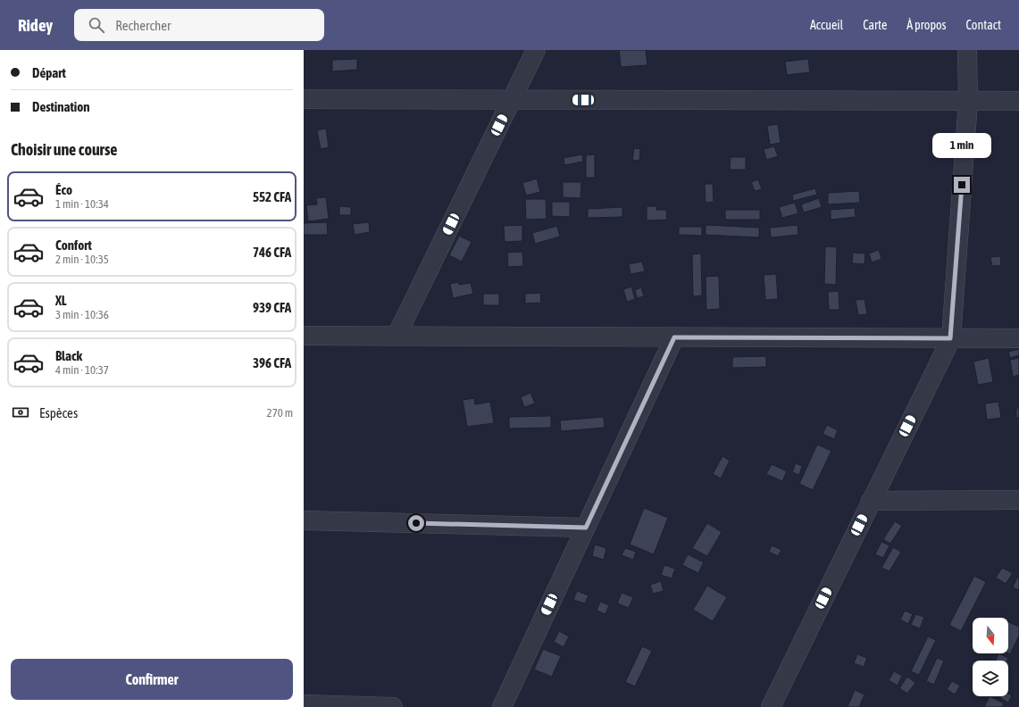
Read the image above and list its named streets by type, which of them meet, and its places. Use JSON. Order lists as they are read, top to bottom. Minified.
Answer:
{"north":"bottom","page":{"header":"Ridey","search":"Rechercher","nav":["Accueil","Carte","À propos","Contact"],"banner":["Départ","Destination"],"heading":"Choisir une course","bubble":"1 min","list":[{"name":"Éco","note":"1 min · 10:34","value":"552 CFA"},{"name":"Confort","note":"2 min · 10:35","value":"746 CFA"},{"name":"XL","note":"3 min · 10:36","value":"939 CFA"},{"name":"Black","note":"4 min · 10:37","value":"396 CFA"}],"pay":["Espèces","270 m"],"buttons":"Confirmer"}}
